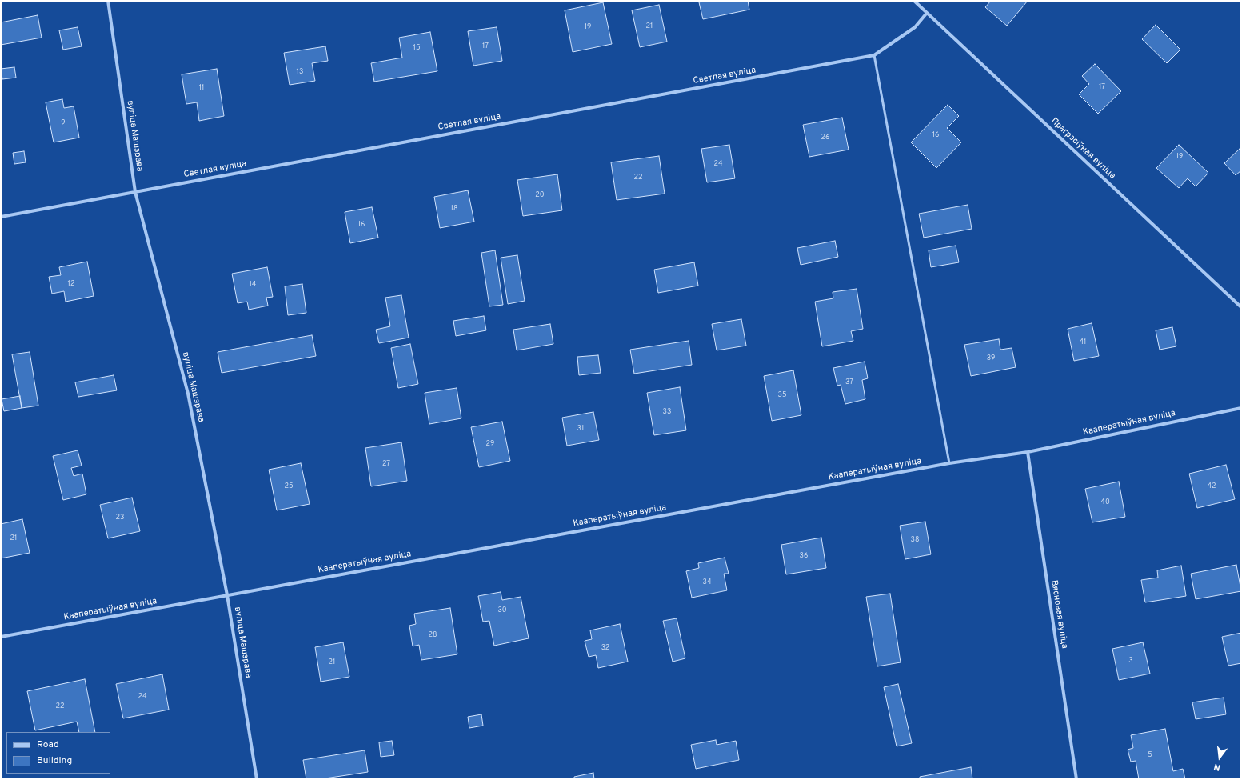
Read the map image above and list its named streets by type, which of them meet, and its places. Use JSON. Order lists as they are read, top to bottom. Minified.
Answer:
{"streets":{"street":["Светлая вуліца","вуліца Машэрава","Прагрэсіўная вуліца","Кааператыўная вуліца","Вясновая вуліца"]},"crossings":[["Светлая вуліца","вуліца Машэрава"],["Светлая вуліца","Прагрэсіўная вуліца"],["вуліца Машэрава","Кааператыўная вуліца"],["Кааператыўная вуліца","Вясновая вуліца"]],"house_numbers":["21","19","17","15","13","17","11","9","16","26","19","24","22","20","18","16","12","14","41","39","37","35","33","31","29","27","25","42","40","23","21","38","36","34","30","28","32","3","21","24","22","5"],"legend":["Road","Building"],"north":"bottom"}
